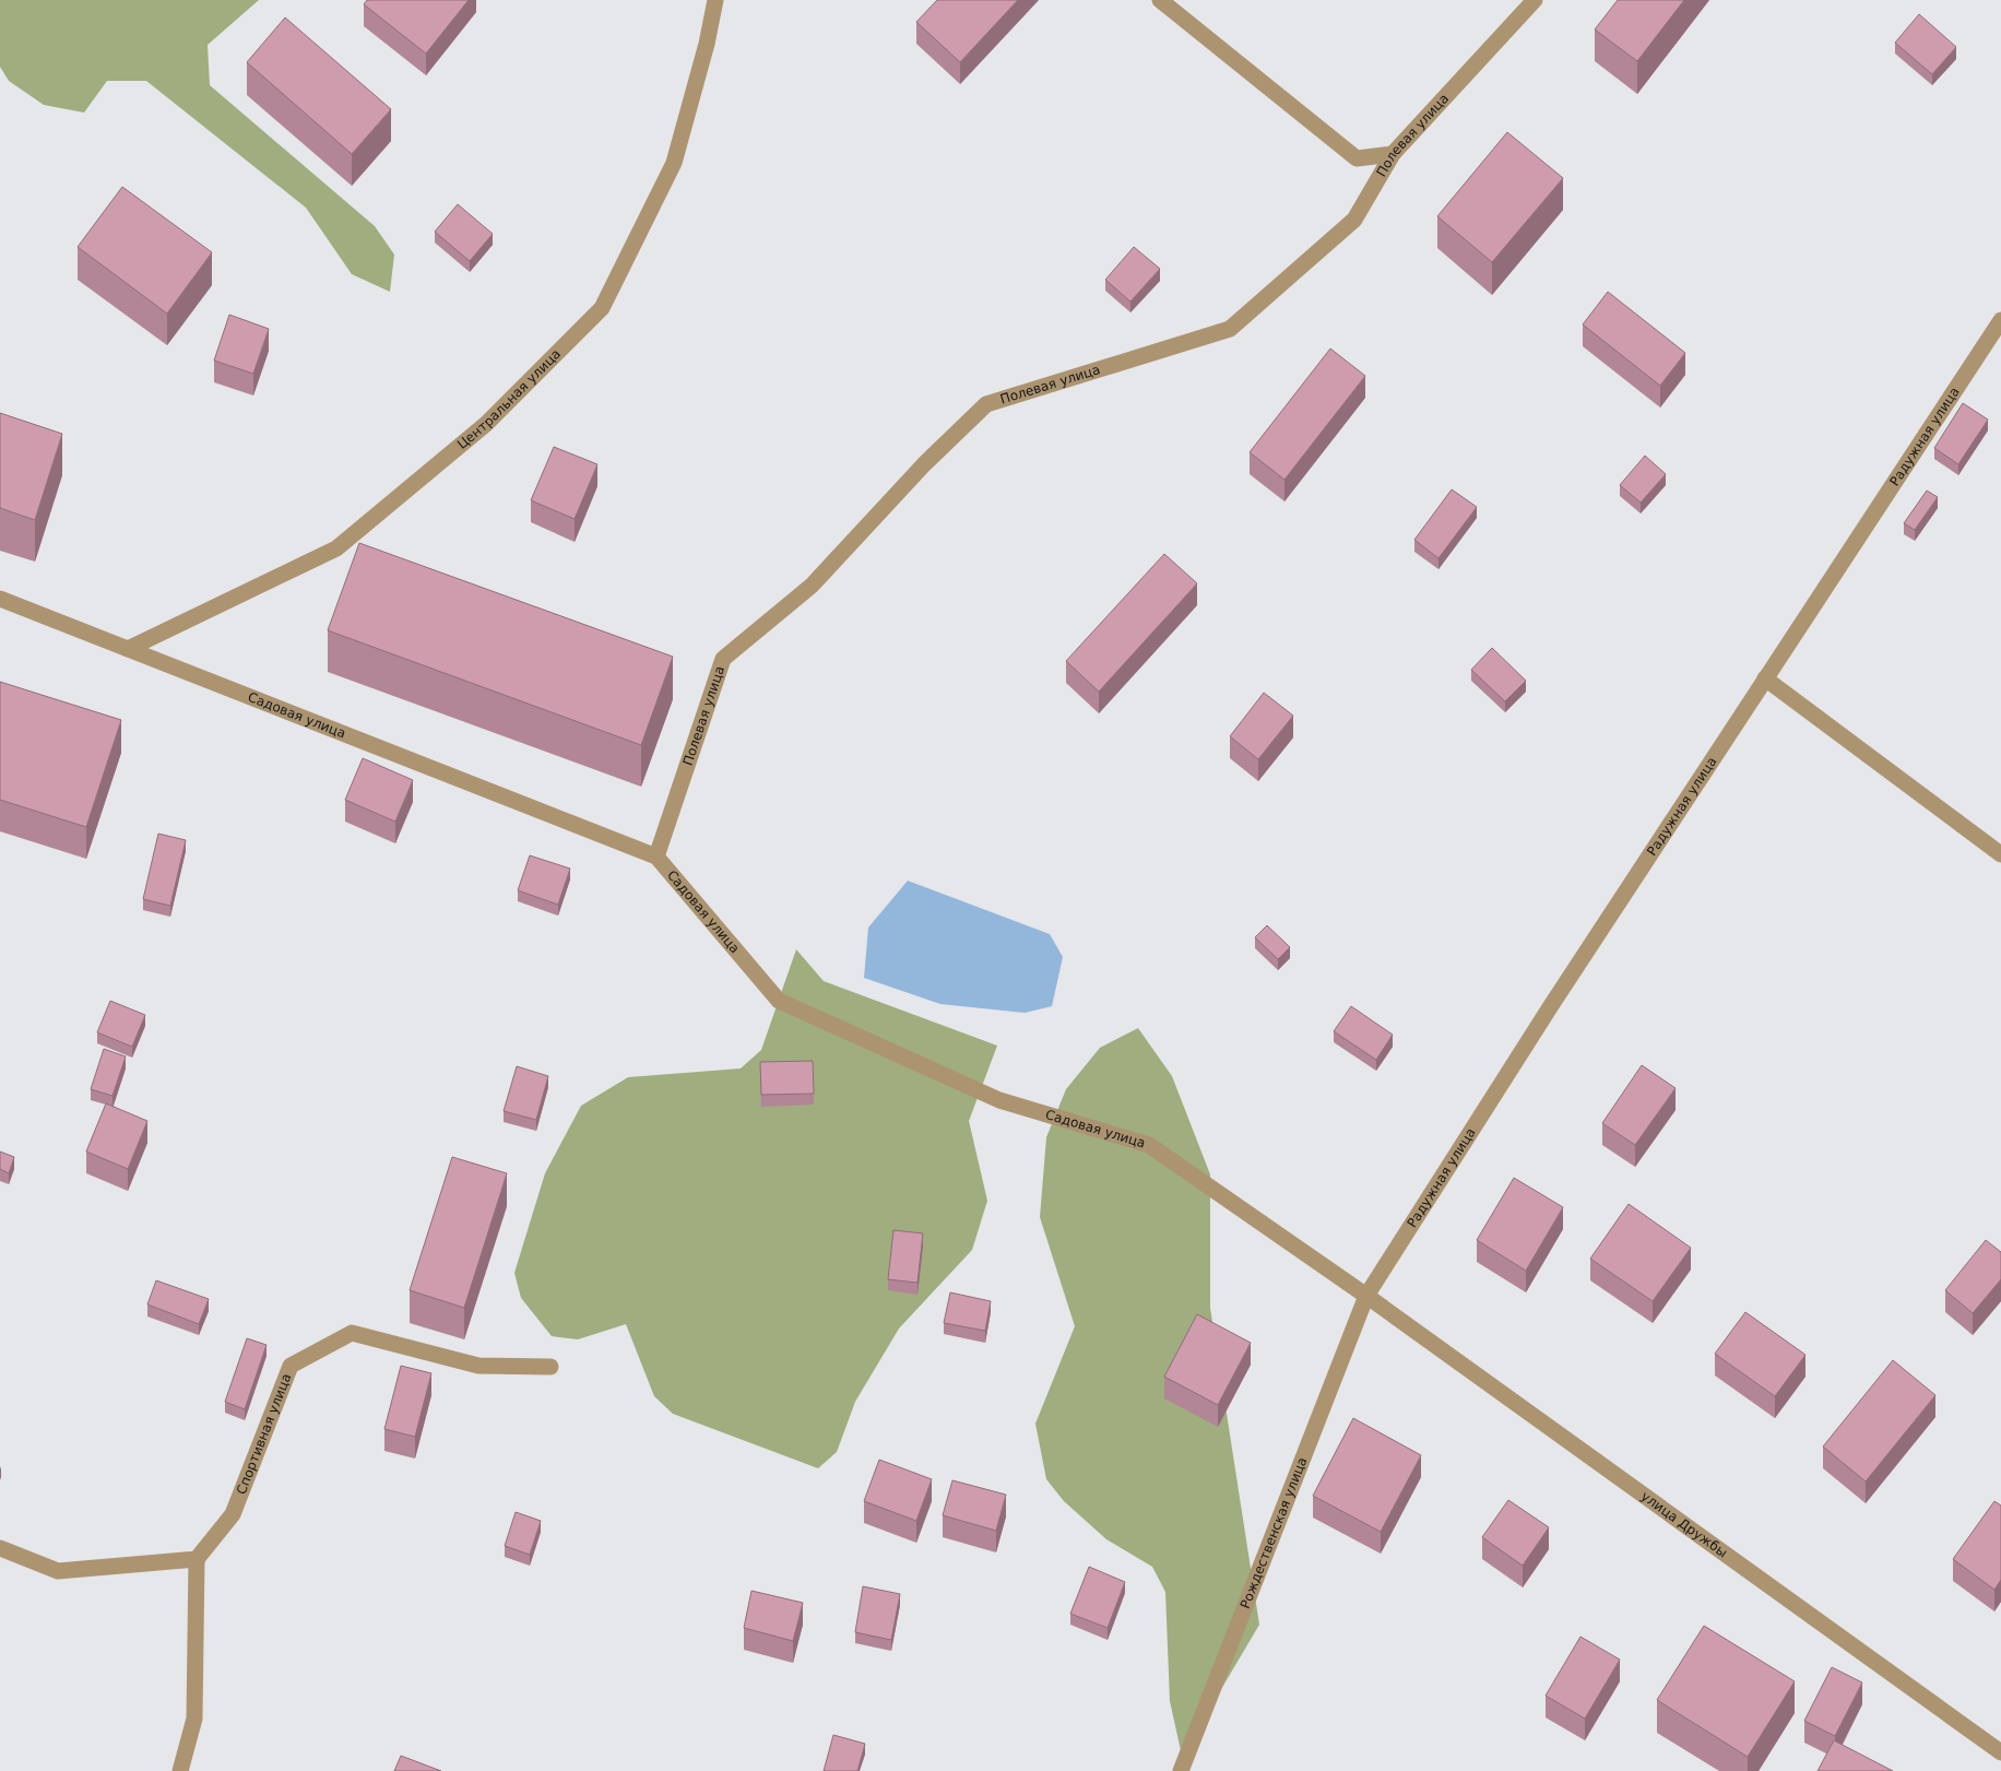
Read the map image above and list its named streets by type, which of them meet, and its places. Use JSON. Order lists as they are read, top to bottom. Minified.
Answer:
{"streets":{"street":["Полевая улица","Центральная улица","Радужная улица","Садовая улица","Спортивная улица","улица Дружбы","Рождественская улица"]},"crossings":[["Полевая улица","Садовая улица"],["Центральная улица","Садовая улица"],["Радужная улица","Садовая улица"],["Радужная улица","улица Дружбы"],["Радужная улица","Рождественская улица"],["Садовая улица","улица Дружбы"],["Садовая улица","Рождественская улица"],["улица Дружбы","Рождественская улица"]]}
